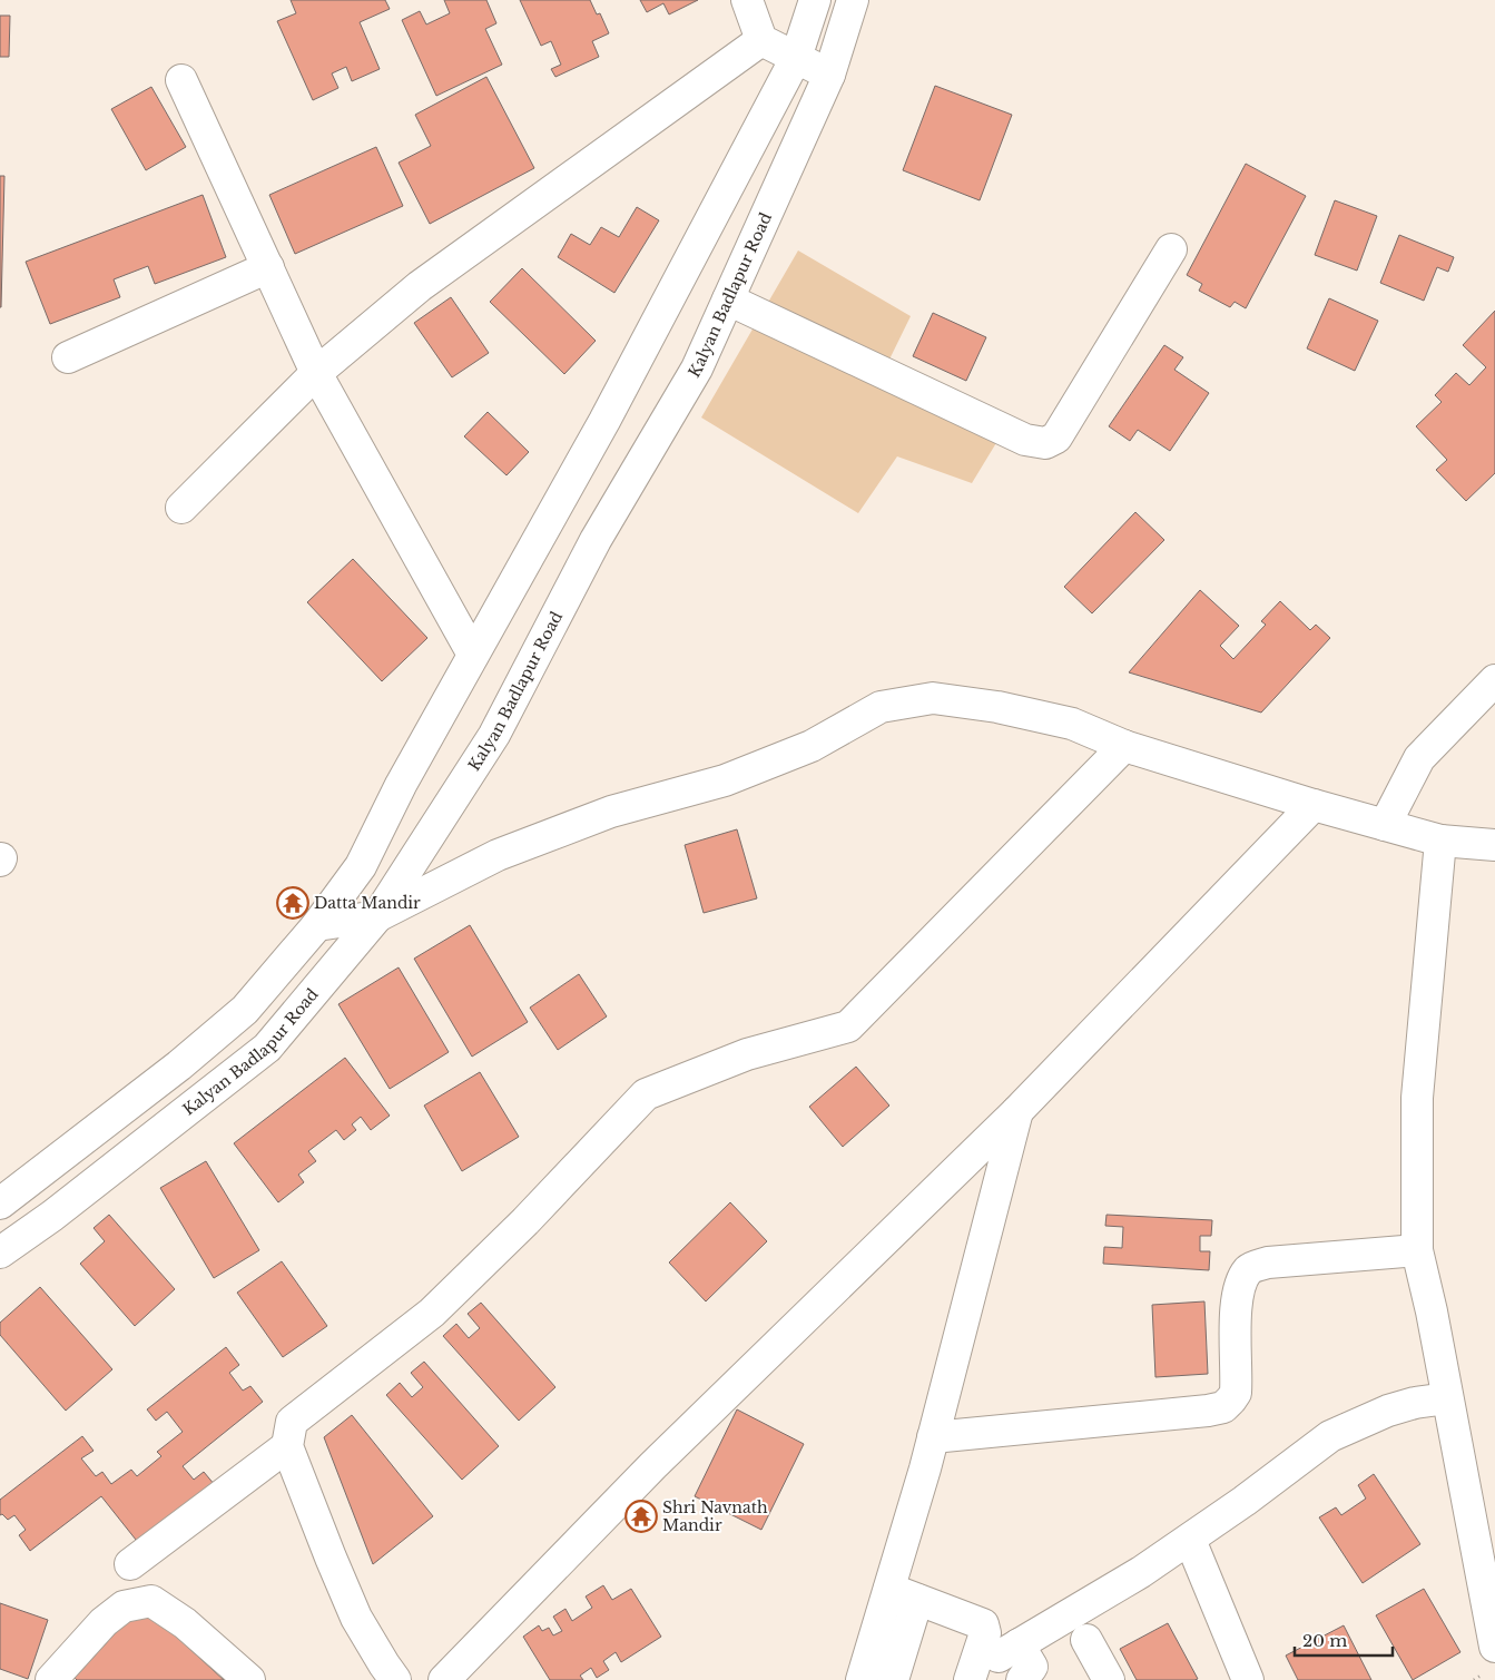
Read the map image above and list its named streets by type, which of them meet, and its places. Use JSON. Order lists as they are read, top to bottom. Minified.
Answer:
{"streets":{"street":["Kalyan Badlapur Road"]},"places":{"temple":["Datta Mandir","Shri Navnath Mandir"]},"scale_bar":"20 m"}
